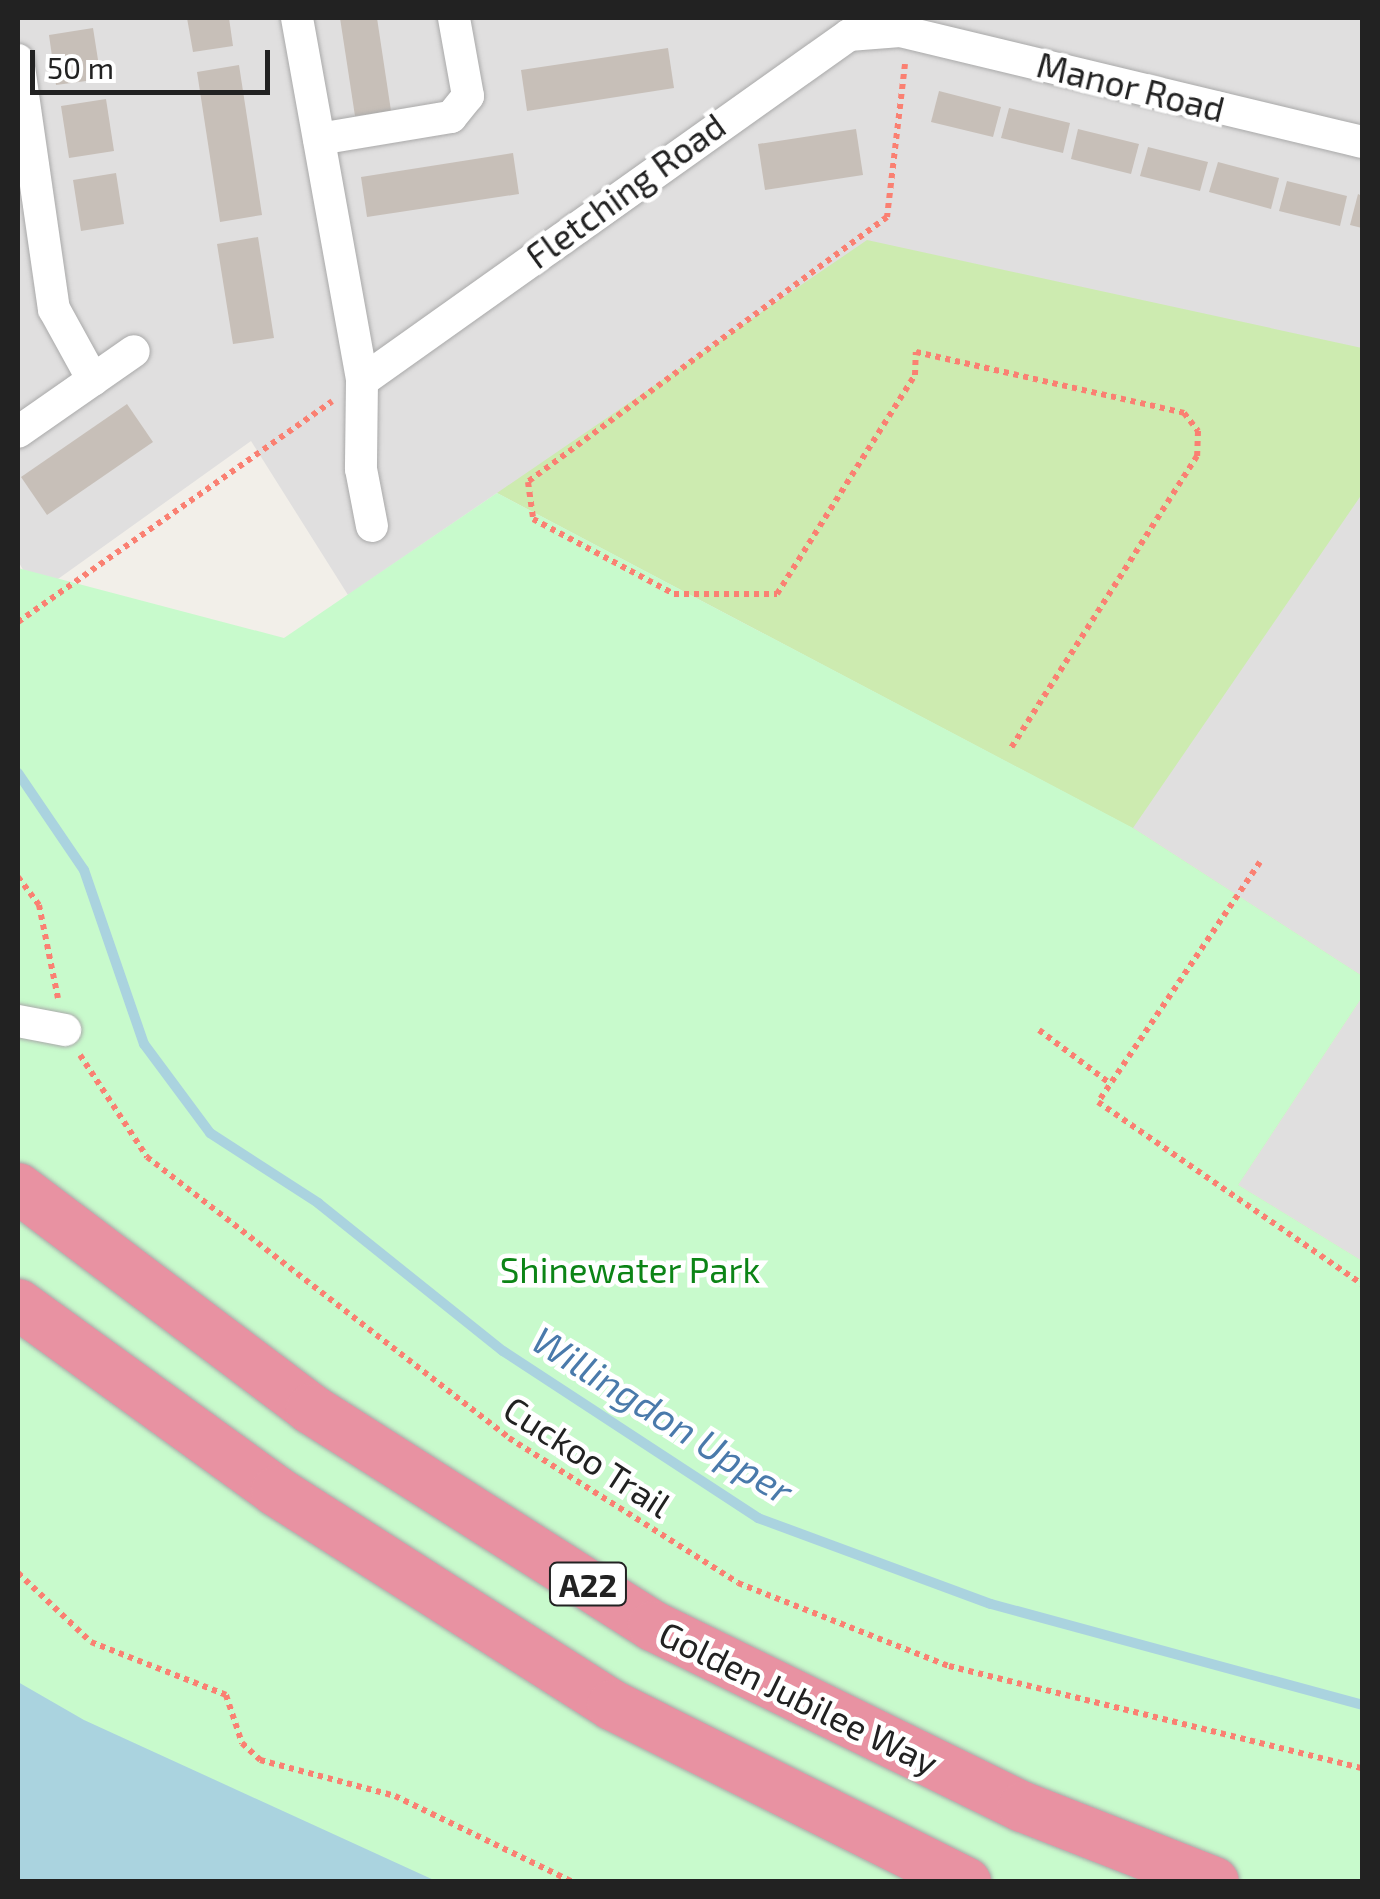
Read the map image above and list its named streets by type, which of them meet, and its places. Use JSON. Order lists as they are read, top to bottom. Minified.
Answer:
{"streets":{"highway":["A22","Golden Jubilee Way"],"street":["Manor Road","Fletching Road"],"path":["Cuckoo Trail"]},"crossings":[["Manor Road","Fletching Road"]],"water":["Willingdon Upper"],"parks":["Shinewater Park"],"scale_bar":"50 m"}
